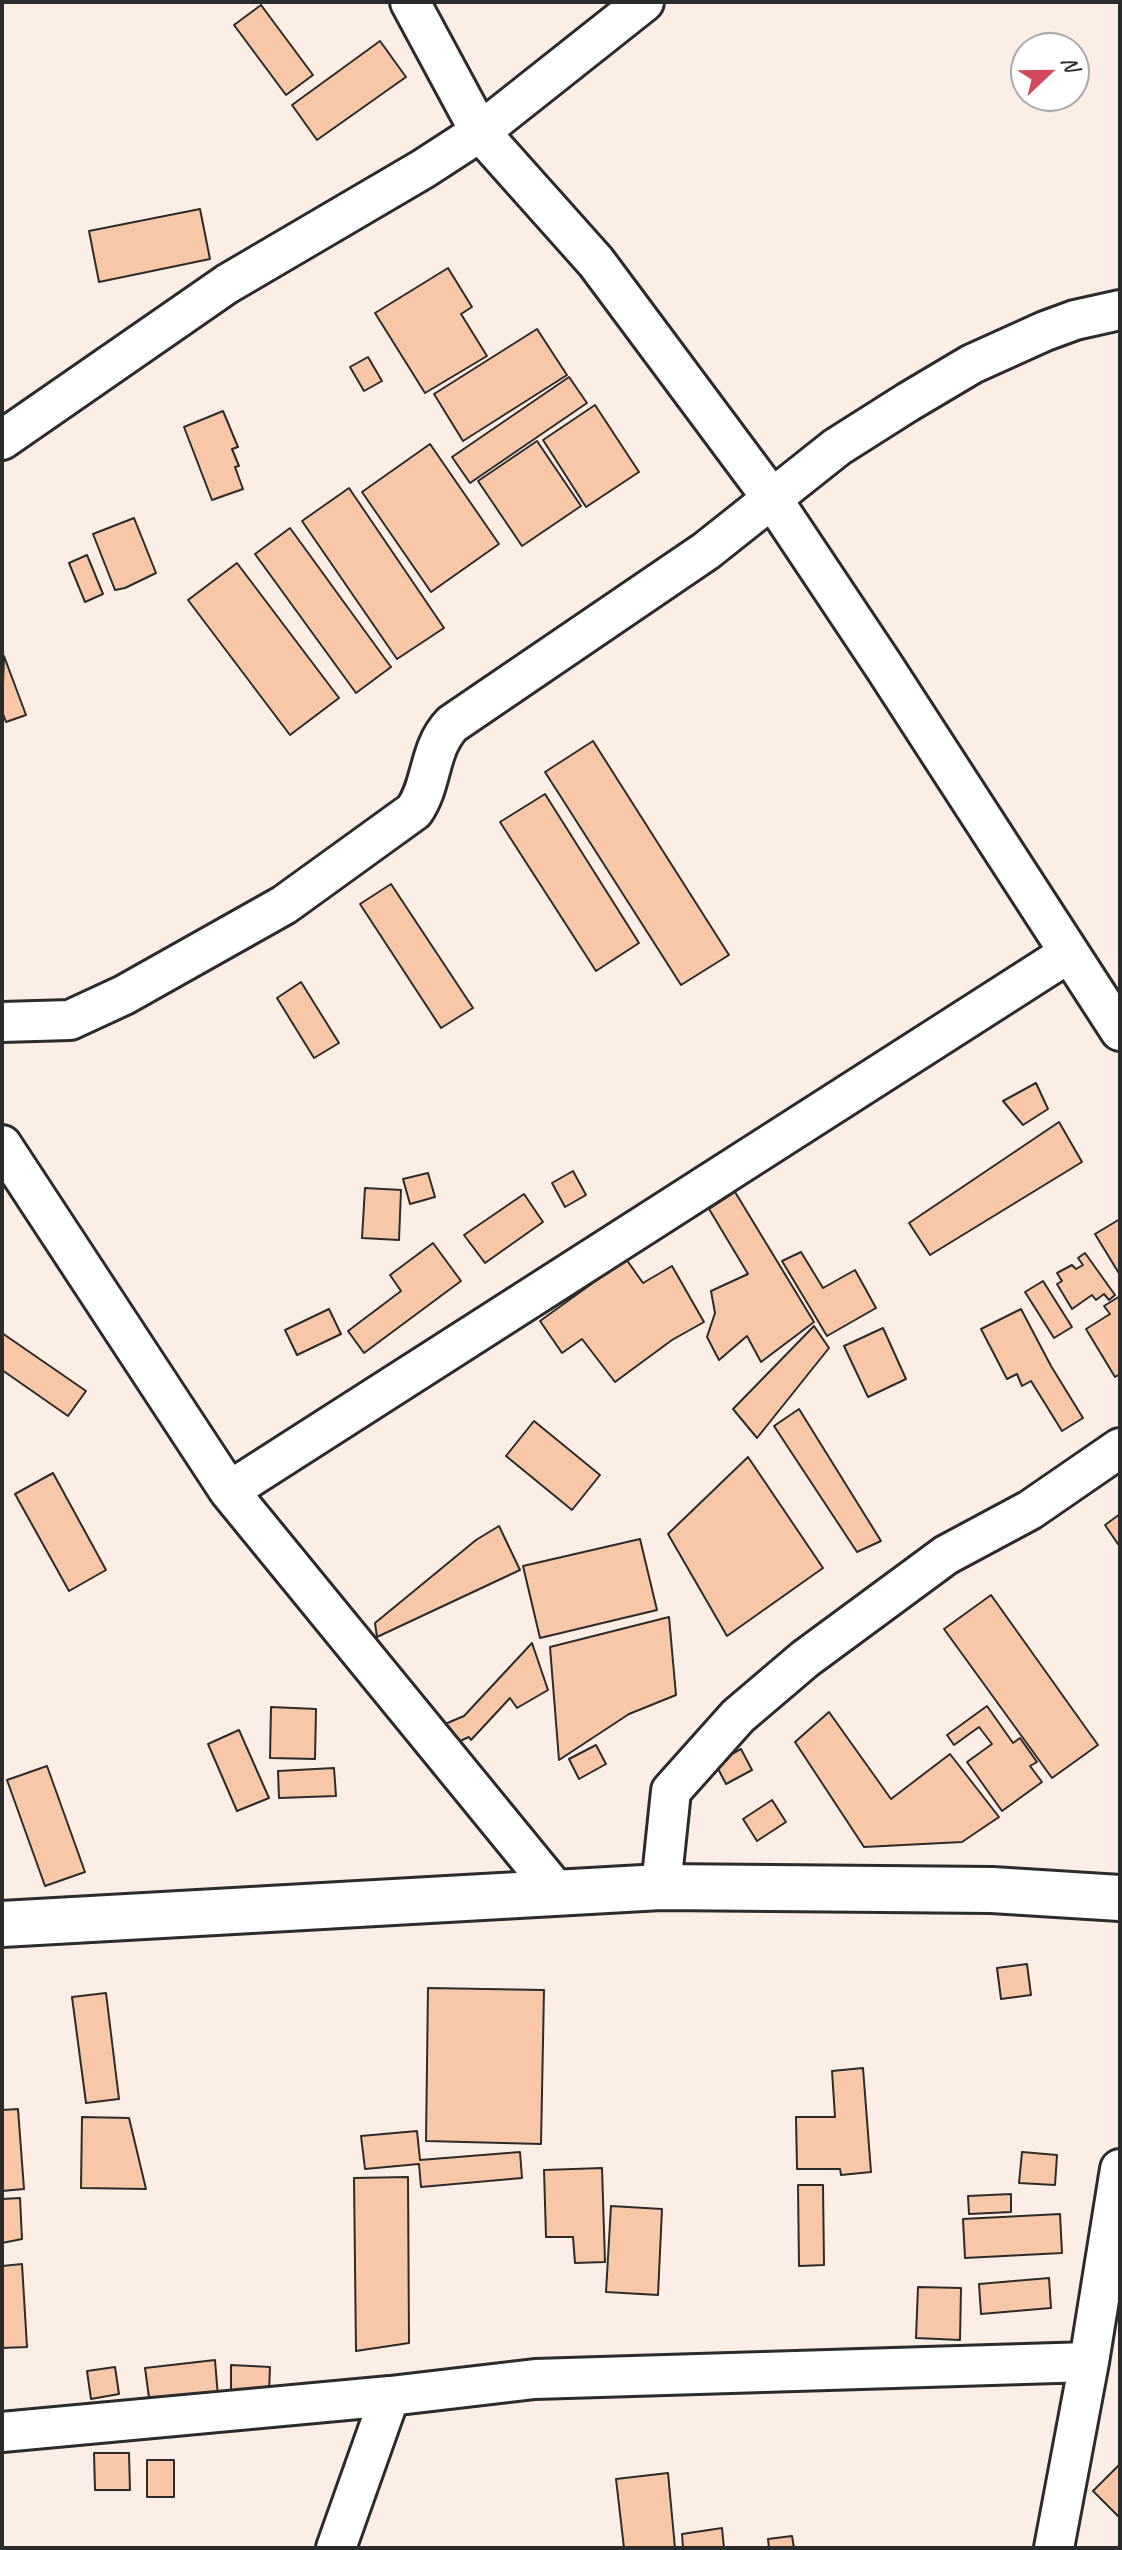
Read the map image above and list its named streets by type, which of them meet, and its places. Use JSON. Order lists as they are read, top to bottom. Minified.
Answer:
{"north":"right"}
